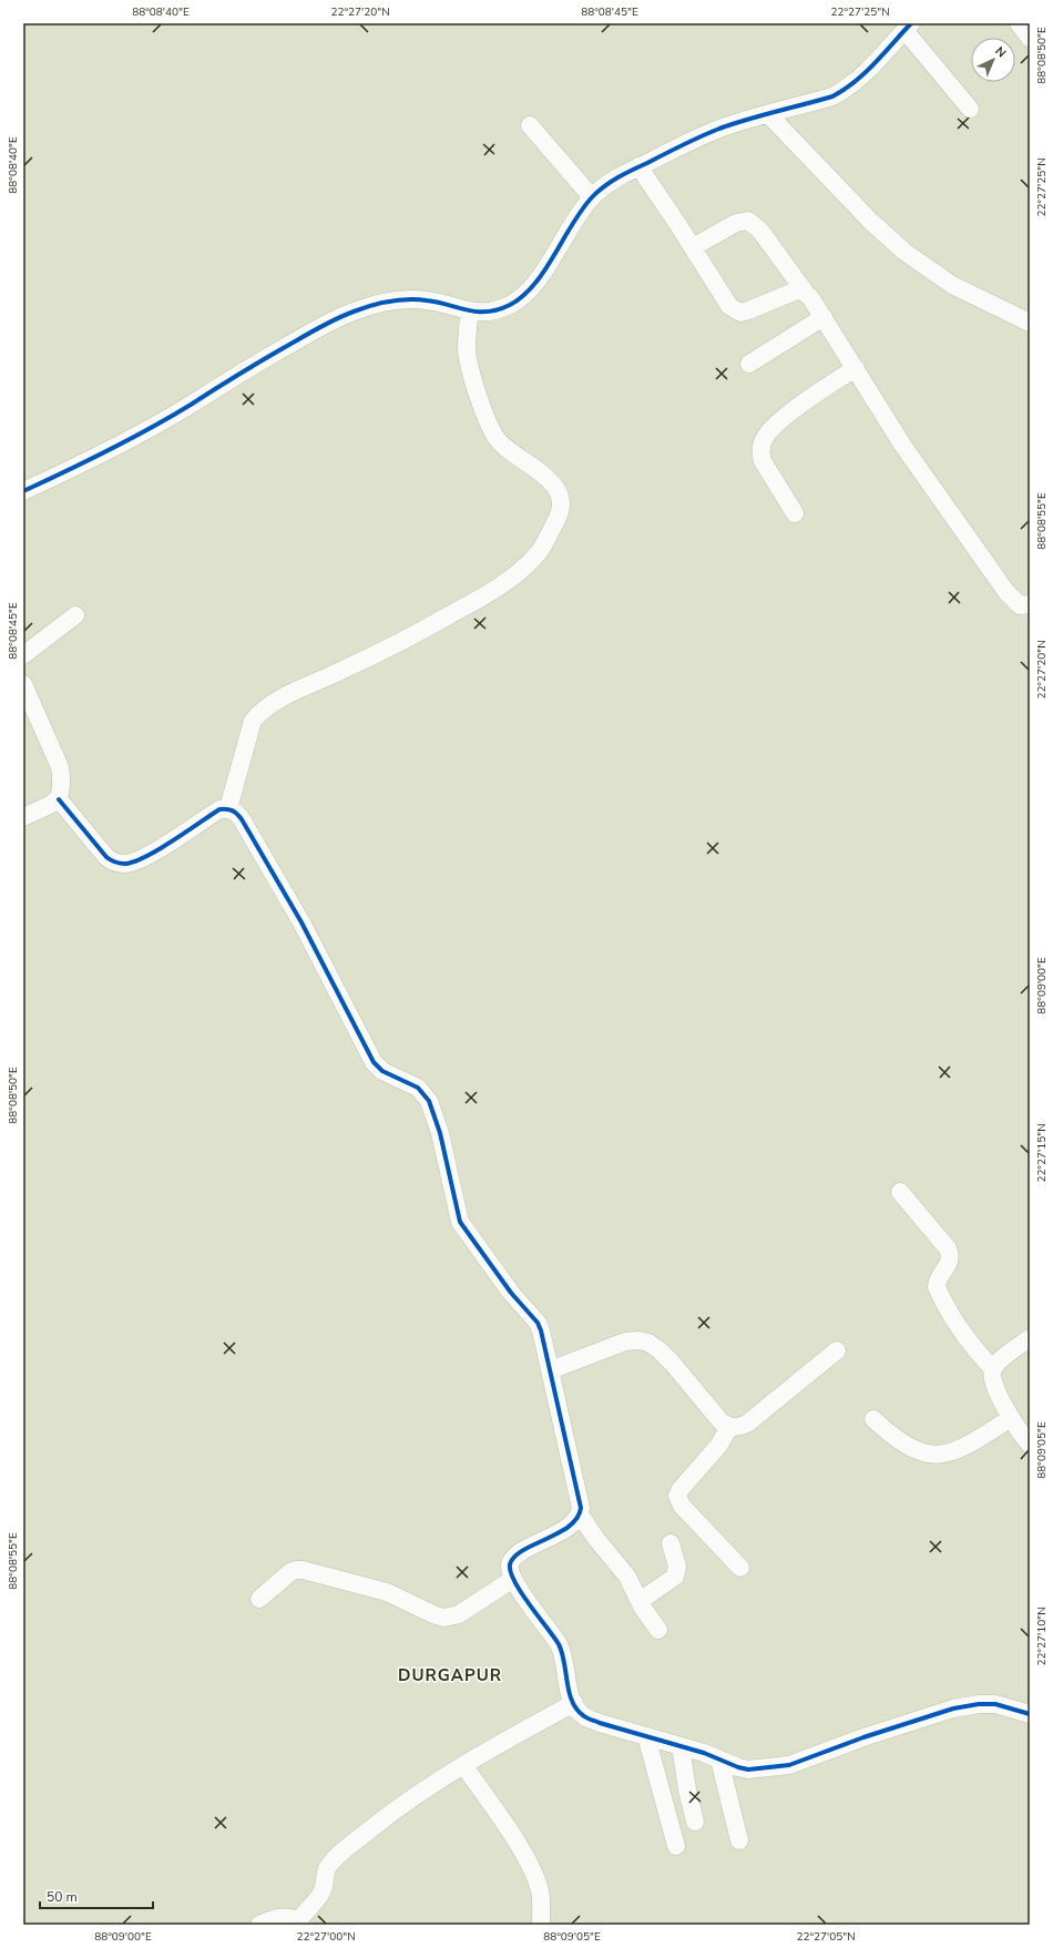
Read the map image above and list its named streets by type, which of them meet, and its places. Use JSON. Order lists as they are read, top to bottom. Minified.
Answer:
{"districts":["DURGAPUR"],"scale_bar":"50 m","north":"top right","coordinates":["88°08'40\"E","22°27'20\"N","88°08'45\"E","22°27'25\"N","88°08'50\"E","88°08'55\"E","88°09'00\"E","22°27'15\"N","88°09'05\"E","22°27'10\"N","22°27'00\"N","22°27'05\"N"]}
